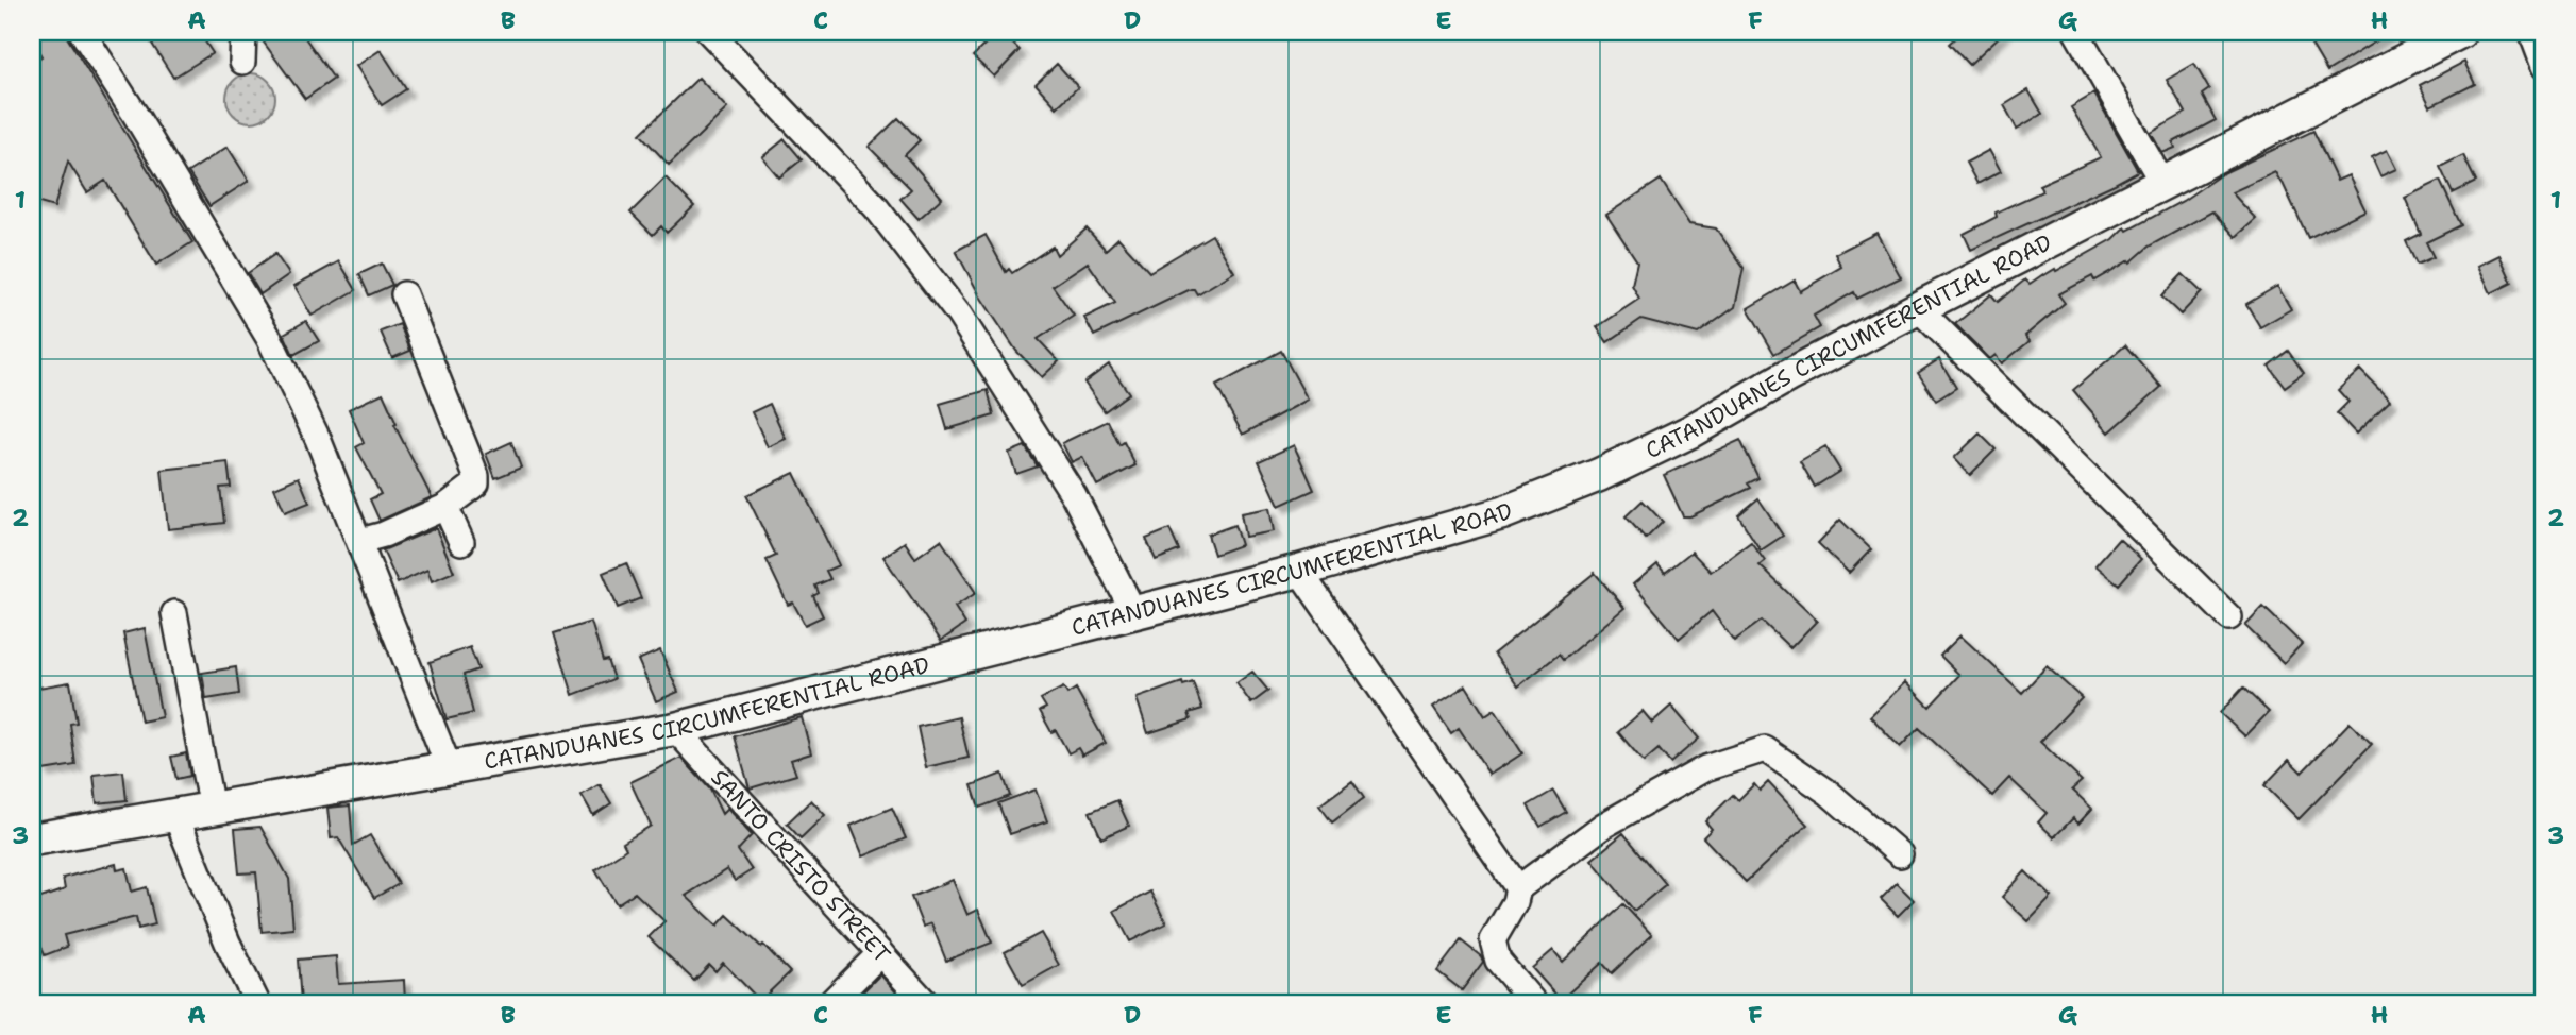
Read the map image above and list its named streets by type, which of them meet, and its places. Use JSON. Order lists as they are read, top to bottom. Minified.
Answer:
{"streets":{"main road":["CATANDUANES CIRCUMFERENTIAL ROAD"],"street":["SANTO CRISTO STREET"]},"crossings":[["CATANDUANES CIRCUMFERENTIAL ROAD","SANTO CRISTO STREET"]],"grid":{"columns":["A","B","C","D","E","F","G","H"],"rows":["1","2","3"]}}
